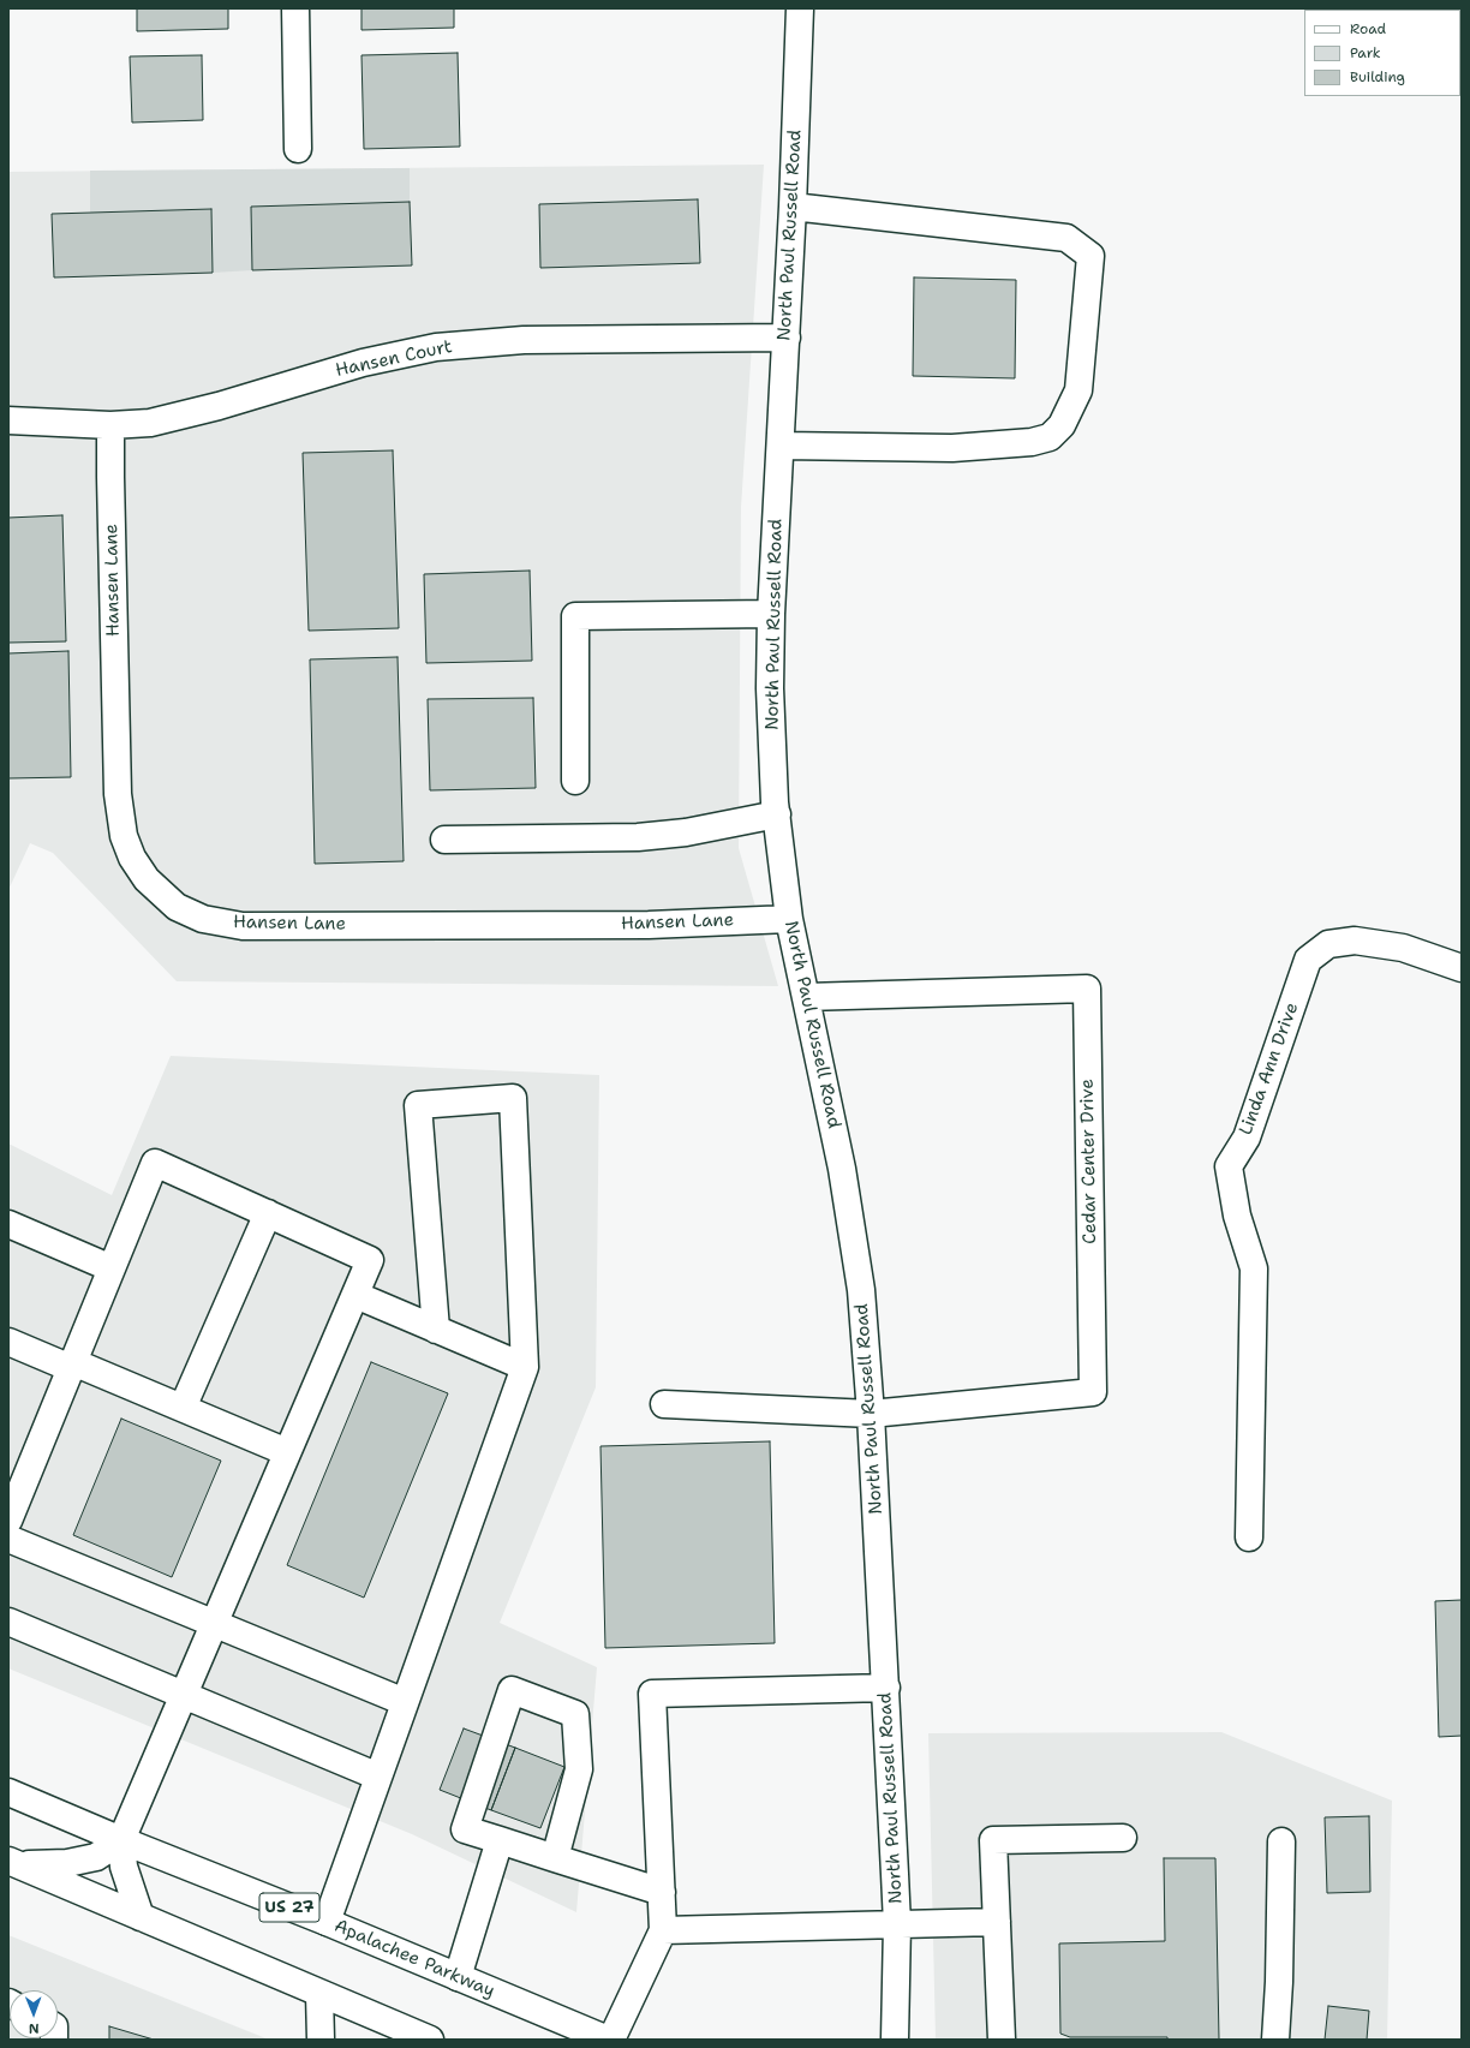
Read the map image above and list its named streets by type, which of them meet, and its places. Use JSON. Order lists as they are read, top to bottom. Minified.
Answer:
{"streets":{"street":["North Paul Russell Road","Hansen Court","Hansen Lane","Linda Ann Drive","Cedar Center Drive","US 27","Apalachee Parkway"]},"crossings":[["North Paul Russell Road","Hansen Court"],["North Paul Russell Road","Hansen Lane"],["North Paul Russell Road","Cedar Center Drive"],["Hansen Court","Hansen Lane"]],"legend":["Road","Park","Building"],"north":"bottom"}
